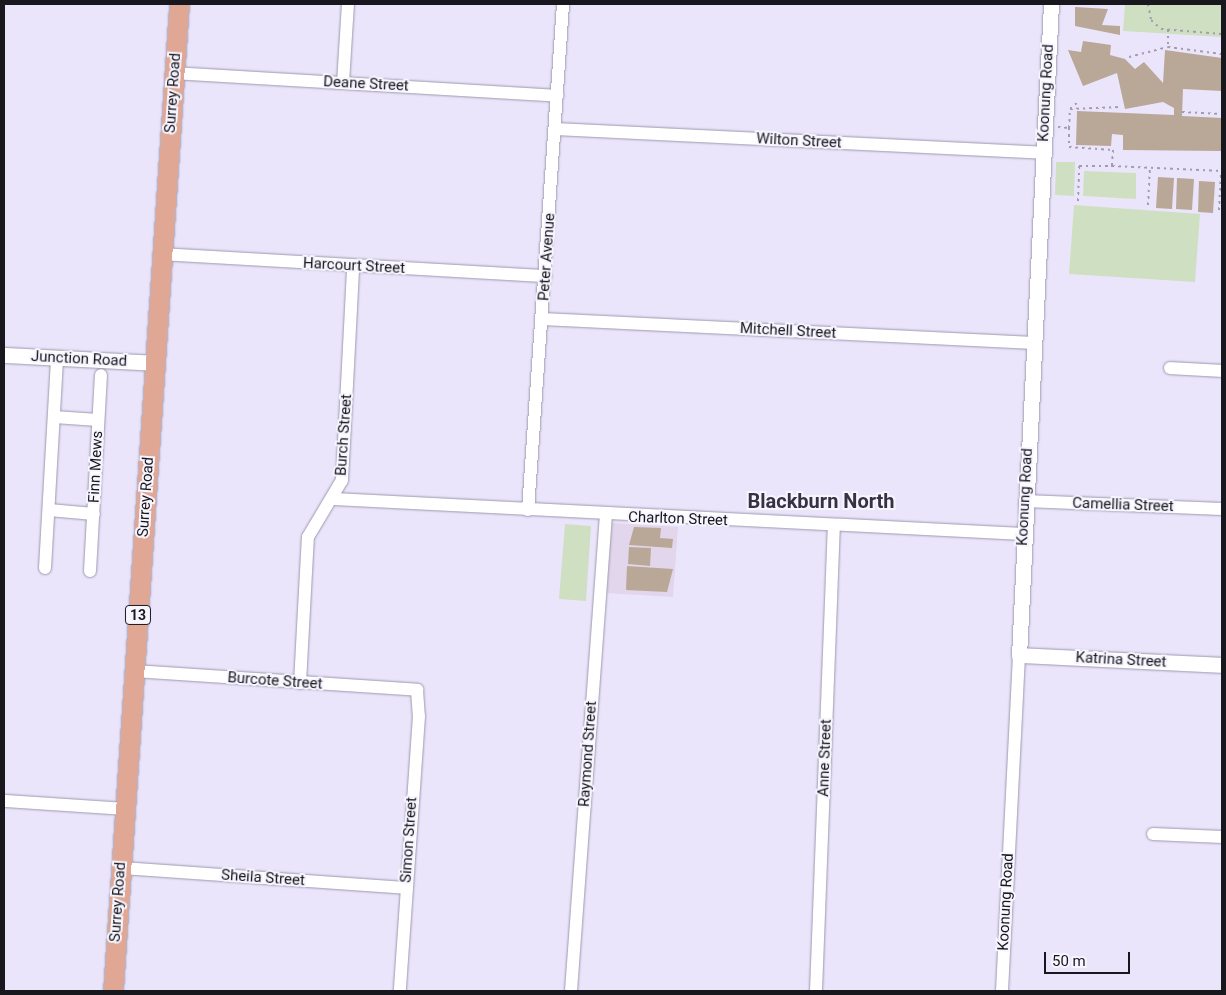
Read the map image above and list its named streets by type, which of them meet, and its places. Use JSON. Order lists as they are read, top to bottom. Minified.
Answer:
{"streets":{"main road":["Surrey Road","13"],"street":["Deane Street","Koonung Road","Wilton Street","Peter Avenue","Harcourt Street","Mitchell Street","Junction Road","Burch Street","Finn Mews","Camellia Street","Charlton Street","Katrina Street","Burcote Street","Raymond Street","Anne Street","Simon Street","Sheila Street"]},"crossings":[["Deane Street","Surrey Road"],["Deane Street","Peter Avenue"],["Surrey Road","Harcourt Street"],["Surrey Road","Junction Road"],["Surrey Road","Burcote Street"],["Surrey Road","Sheila Street"],["Koonung Road","Wilton Street"],["Koonung Road","Mitchell Street"],["Koonung Road","Camellia Street"],["Koonung Road","Charlton Street"],["Koonung Road","Katrina Street"],["Wilton Street","Peter Avenue"],["Peter Avenue","Harcourt Street"],["Peter Avenue","Mitchell Street"],["Peter Avenue","Charlton Street"],["Harcourt Street","Burch Street"],["Burch Street","Charlton Street"],["Burch Street","Burcote Street"],["Charlton Street","Raymond Street"],["Charlton Street","Anne Street"],["Burcote Street","Simon Street"],["Simon Street","Sheila Street"]],"districts":["Blackburn North"],"scale_bar":"50 m"}
